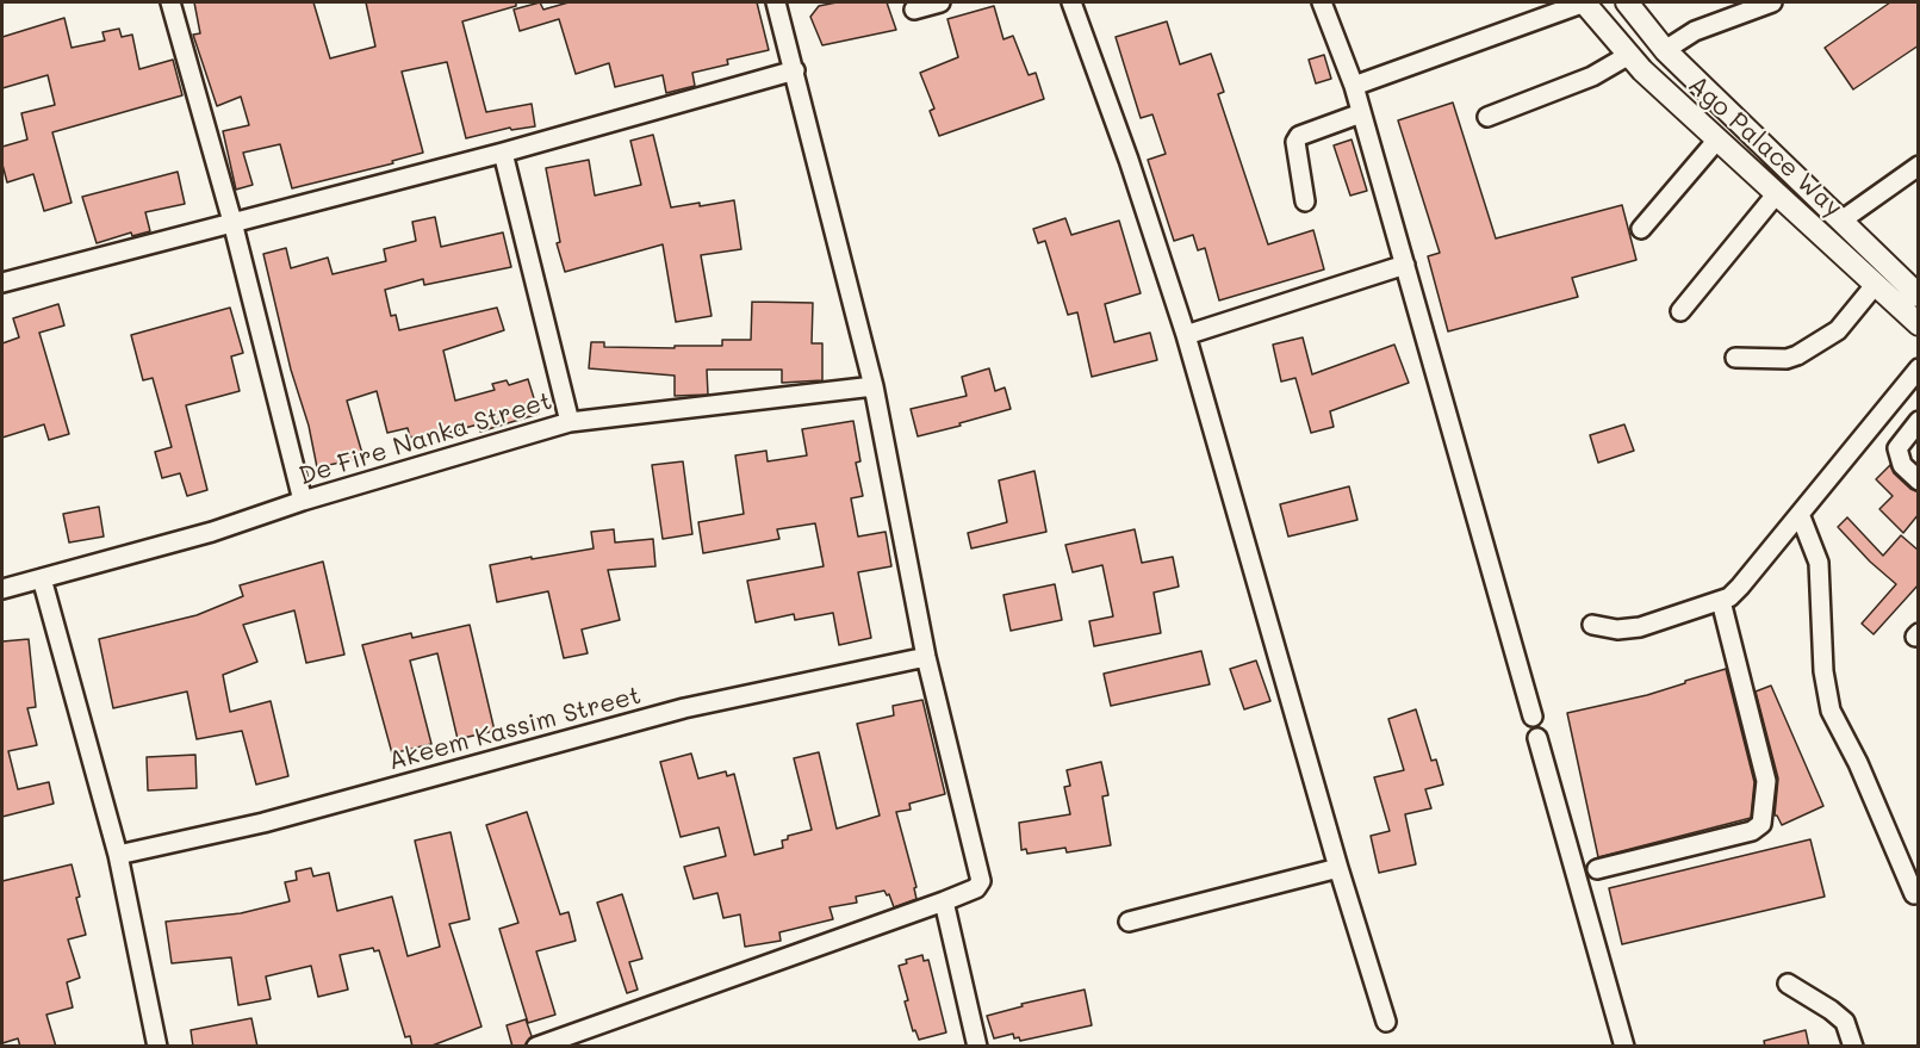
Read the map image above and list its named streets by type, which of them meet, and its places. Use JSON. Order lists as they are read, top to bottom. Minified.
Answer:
{"streets":{"main road":["Ago Palace Way"],"street":["De Fire Nanka Street","Akeem Kassim Street"]}}
